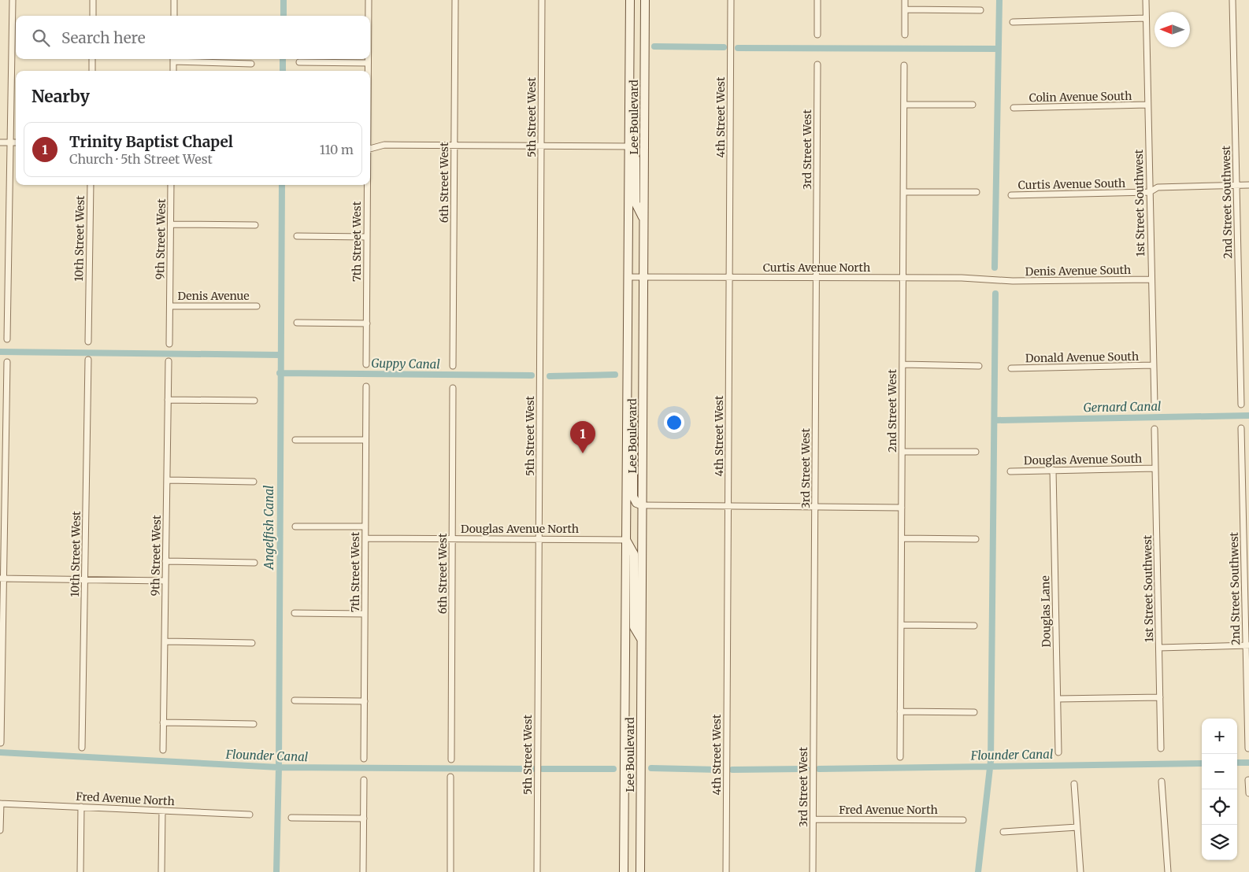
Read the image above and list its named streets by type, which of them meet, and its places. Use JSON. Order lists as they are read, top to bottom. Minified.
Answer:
{"streets":{"main road":["Lee Boulevard"],"street":["Colin Avenue South","5th Street West","4th Street West","3rd Street West","6th Street West","Curtis Avenue South","2nd Street Southwest","1st Street Southwest","10th Street West","9th Street West","7th Street West","Curtis Avenue North","Denis Avenue South","Denis Avenue","Donald Avenue South","2nd Street West","Douglas Avenue South","Douglas Avenue North","Douglas Lane","Fred Avenue North"]},"crossings":[["Colin Avenue South","1st Street Southwest"],["5th Street West","Douglas Avenue North"],["Lee Boulevard","Curtis Avenue North"],["Lee Boulevard","Douglas Avenue North"],["4th Street West","Curtis Avenue North"],["3rd Street West","Curtis Avenue North"],["3rd Street West","Fred Avenue North"],["6th Street West","Douglas Avenue North"],["Curtis Avenue South","2nd Street Southwest"],["Curtis Avenue South","1st Street Southwest"],["1st Street Southwest","Denis Avenue South"],["1st Street Southwest","Donald Avenue South"],["1st Street Southwest","Douglas Avenue South"],["9th Street West","Denis Avenue"],["7th Street West","Douglas Avenue North"],["Curtis Avenue North","Denis Avenue South"],["Curtis Avenue North","2nd Street West"],["Douglas Avenue South","Douglas Lane"]],"water":["Guppy Canal","Gernard Canal","Angelfish Canal","Flounder Canal"],"north":"left","page":{"search":"Search here","heading":"Nearby","list":[{"mark":"1","name":"Trinity Baptist Chapel","note":"Church · 5th Street West","value":"110 m"}],"pins":"1","map_buttons":["+","−"]}}
